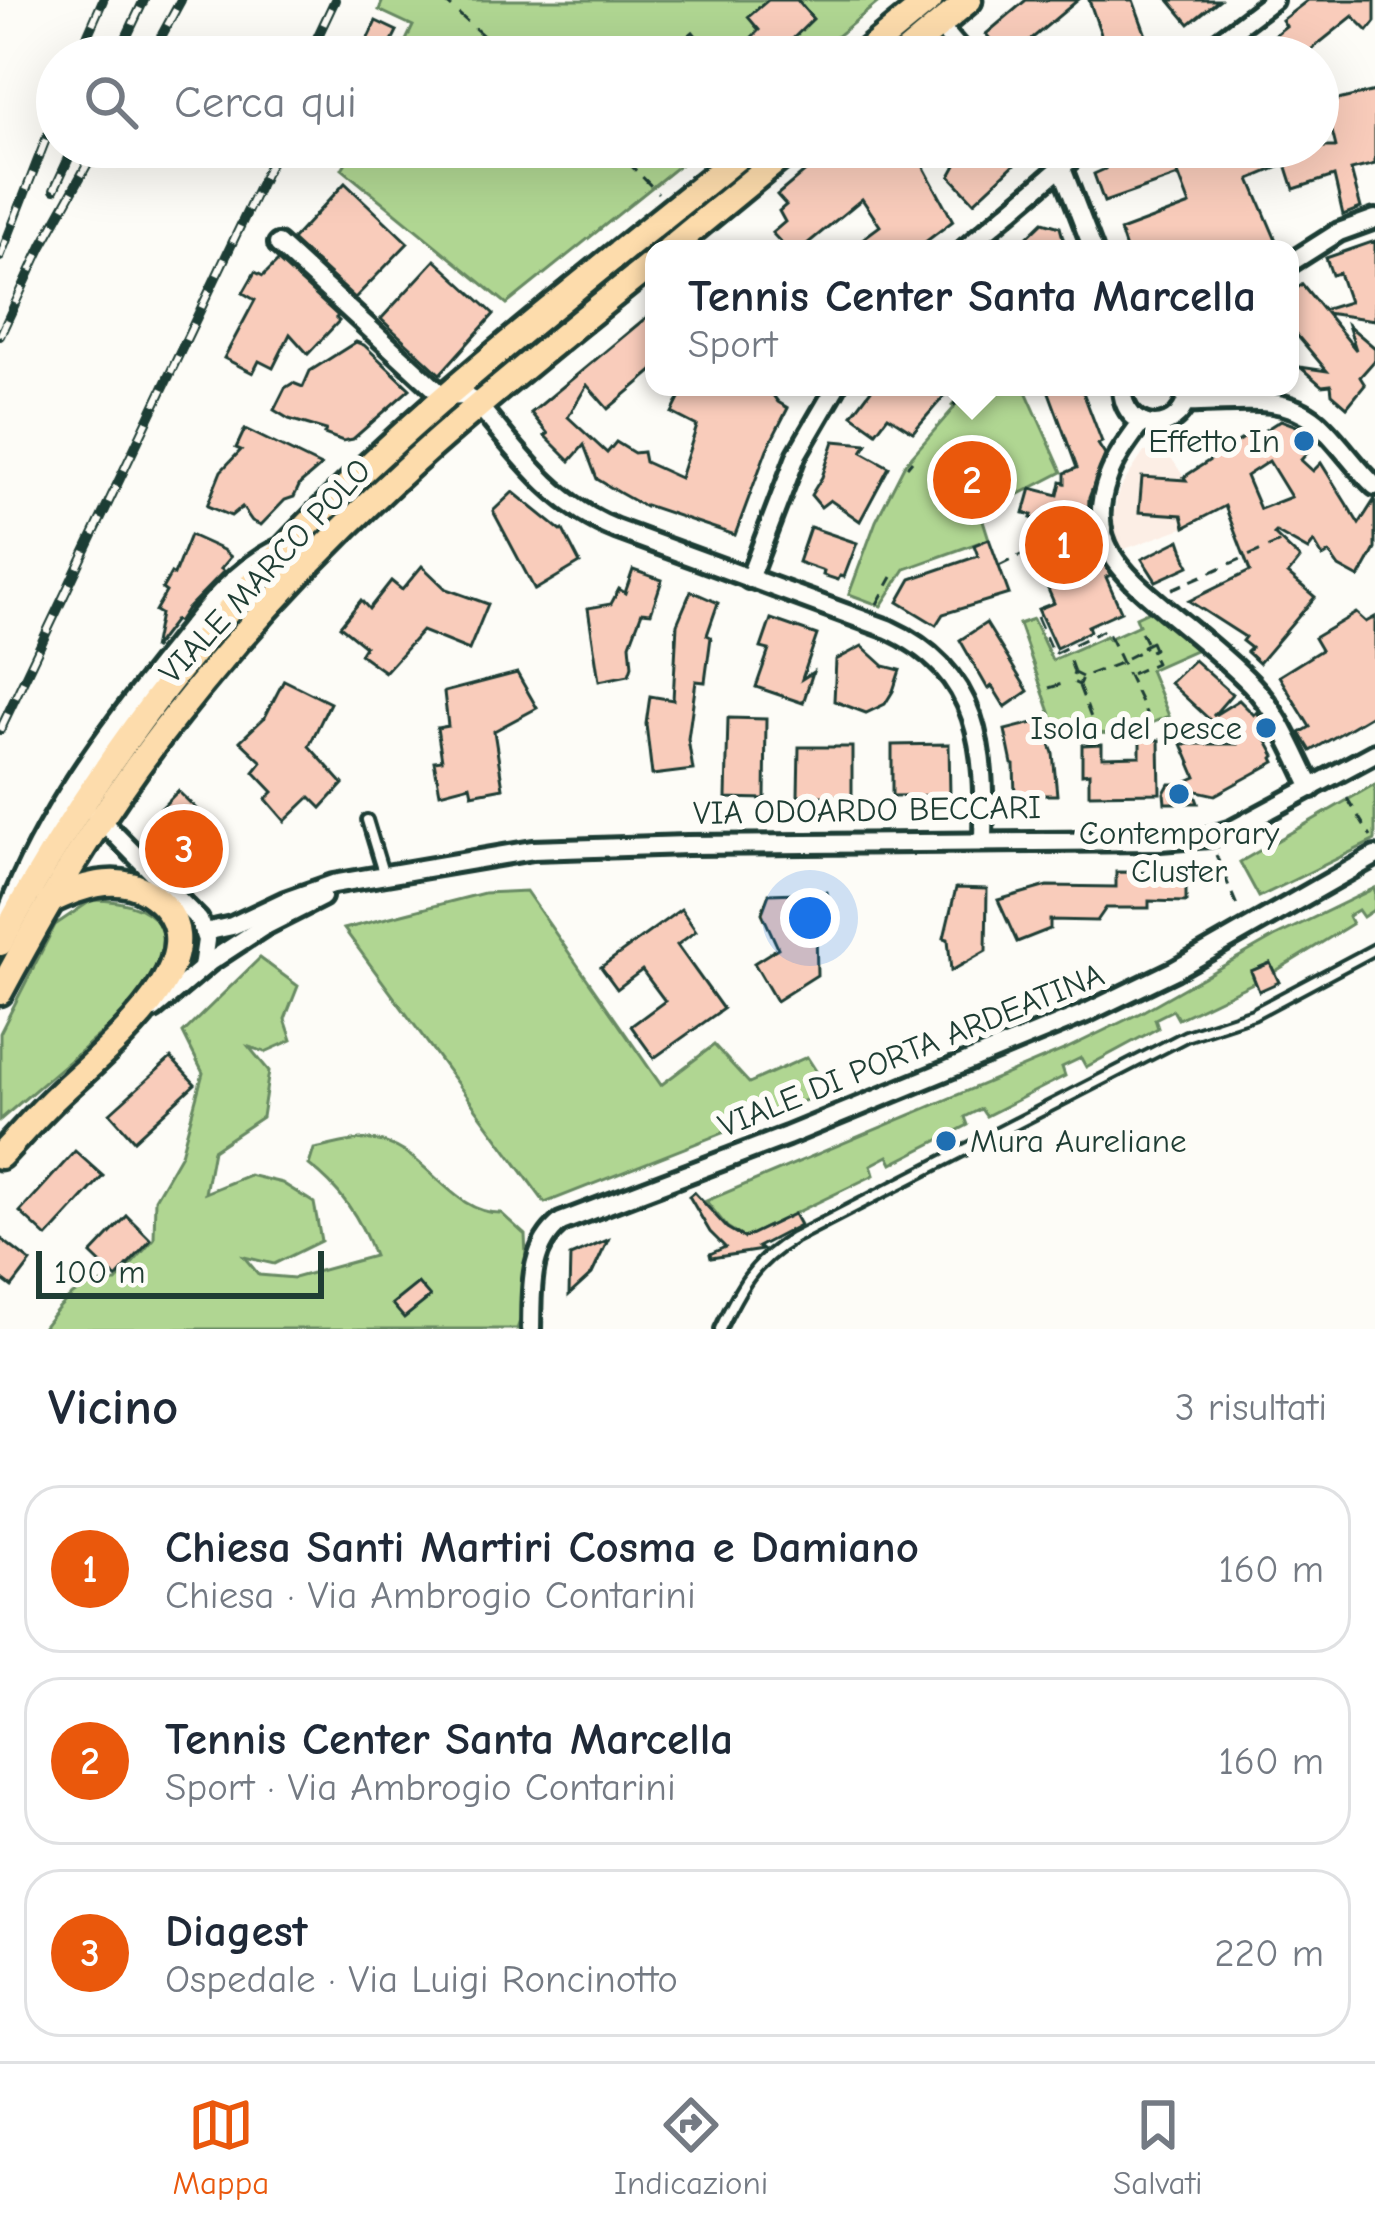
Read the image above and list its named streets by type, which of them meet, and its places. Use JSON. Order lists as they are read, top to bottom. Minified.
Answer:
{"streets":{"main road":["VIALE MARCO POLO","VIA ODOARDO BECCARI"],"street":["VIALE DI PORTA ARDEATINA"]},"places":["Effetto In","Isola del pesce","Contemporary Cluster","Mura Aureliane"],"scale_bar":"100 m","page":{"search":"Cerca qui","popup":["Tennis Center Santa Marcella","Sport"],"pins":["2","1","3"],"scale":"100 m","heading":["Vicino","3 risultati"],"list":[{"mark":"1","name":"Chiesa Santi Martiri Cosma e Damiano","note":"Chiesa · Via Ambrogio Contarini","value":"160 m"},{"mark":"2","name":"Tennis Center Santa Marcella","note":"Sport · Via Ambrogio Contarini","value":"160 m"},{"mark":"3","name":"Diagest","note":"Ospedale · Via Luigi Roncinotto","value":"220 m"}],"nav":["Mappa","Indicazioni","Salvati"]}}
